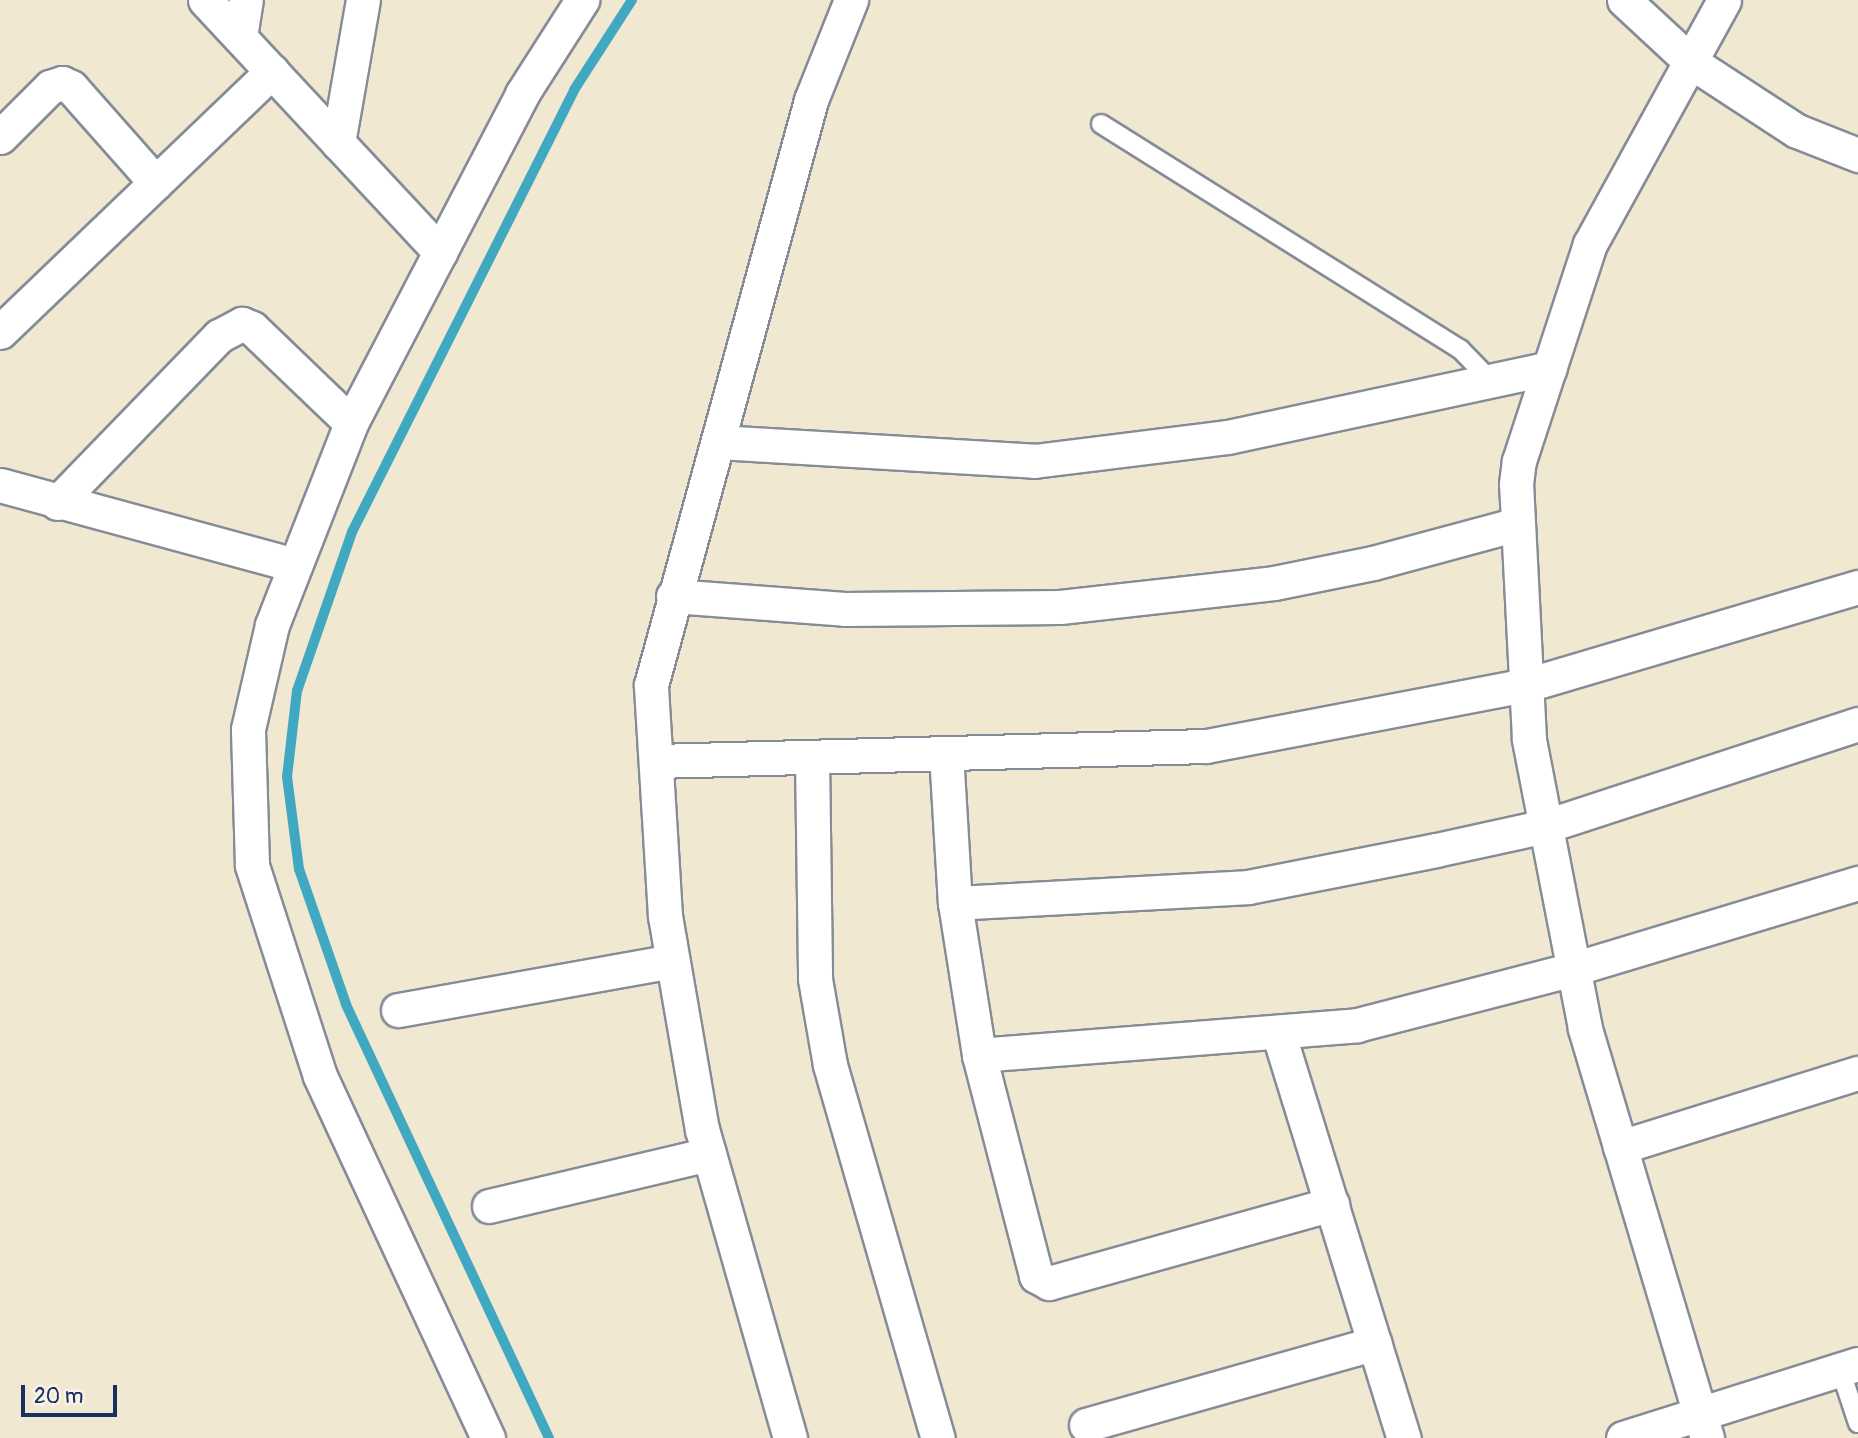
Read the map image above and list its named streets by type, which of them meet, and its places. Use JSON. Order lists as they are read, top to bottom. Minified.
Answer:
{"scale_bar":"20 m"}
